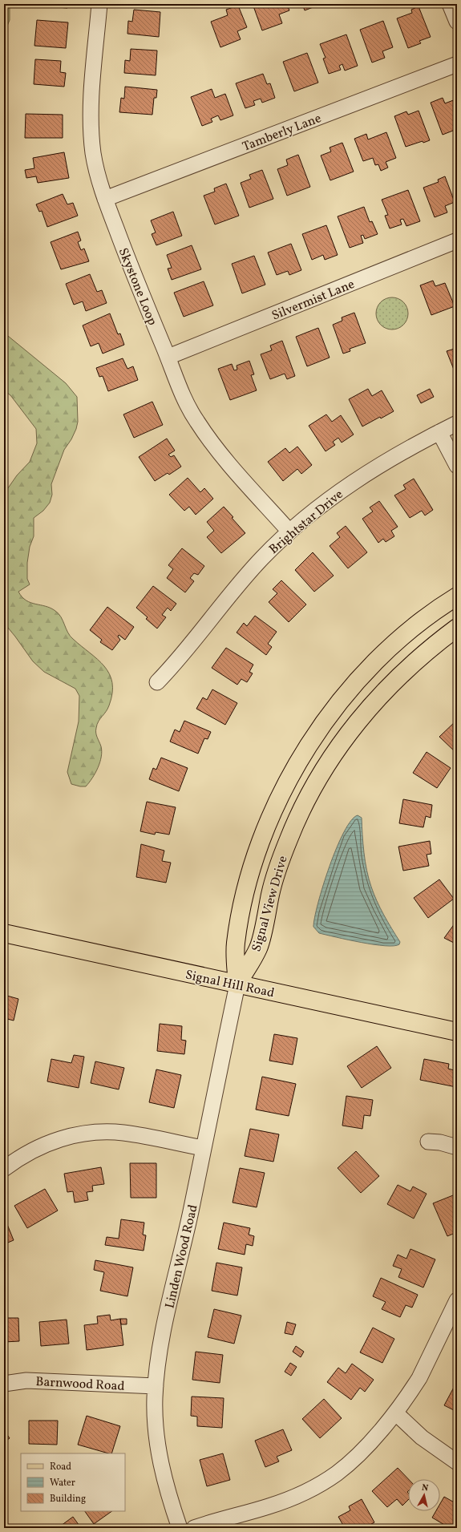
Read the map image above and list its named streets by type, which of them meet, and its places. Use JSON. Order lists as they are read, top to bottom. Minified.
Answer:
{"streets":{"main road":["Signal View Drive","Signal Hill Road"],"street":["Tamberly Lane","Skystone Loop","Silvermist Lane","Brightstar Drive","Linden Wood Road","Barnwood Road"]},"crossings":[["Tamberly Lane","Skystone Loop"],["Skystone Loop","Silvermist Lane"],["Skystone Loop","Brightstar Drive"],["Signal View Drive","Signal Hill Road"],["Signal View Drive","Linden Wood Road"],["Signal Hill Road","Linden Wood Road"],["Linden Wood Road","Barnwood Road"]],"legend":["Road","Water","Building"],"north":"top"}
